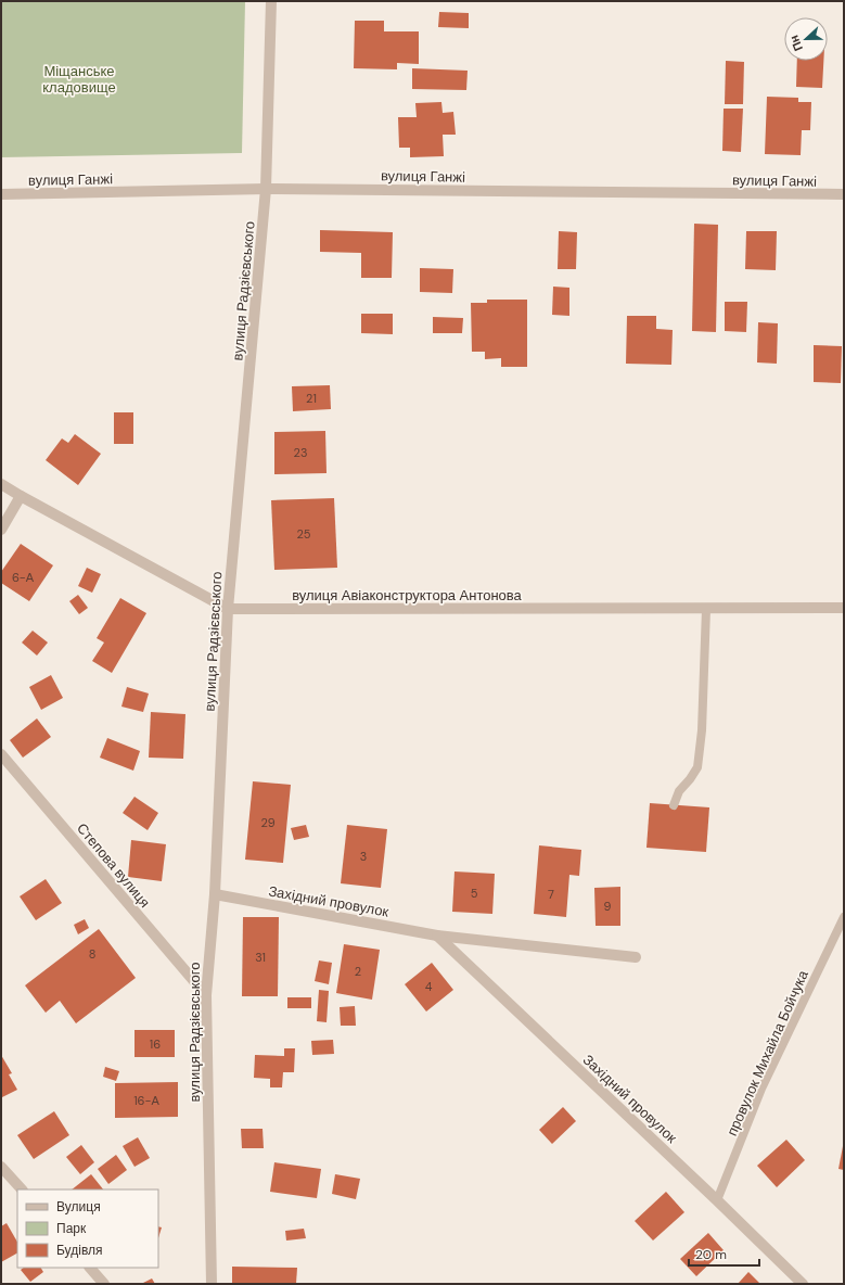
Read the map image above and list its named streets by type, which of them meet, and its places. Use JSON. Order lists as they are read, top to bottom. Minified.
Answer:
{"streets":{"street":["вулиця Ганжі","вулиця Радзієвського","вулиця Авіаконструктора Антонова","Степова вулиця","Західний провулок"],"lane":["провулок Михайла Бойчука"]},"crossings":[["вулиця Ганжі","вулиця Радзієвського"],["вулиця Радзієвського","вулиця Авіаконструктора Антонова"],["вулиця Радзієвського","Степова вулиця"],["вулиця Радзієвського","Західний провулок"],["Західний провулок","провулок Михайла Бойчука"]],"parks":["Міщанське кладовище"],"house_numbers":["21","23","25","6-А","29","3","5","7","9","8","31","2","4","16","16-А"],"legend":["Вулиця","Парк","Будівля"],"scale_bar":"20 m","north":"left"}
